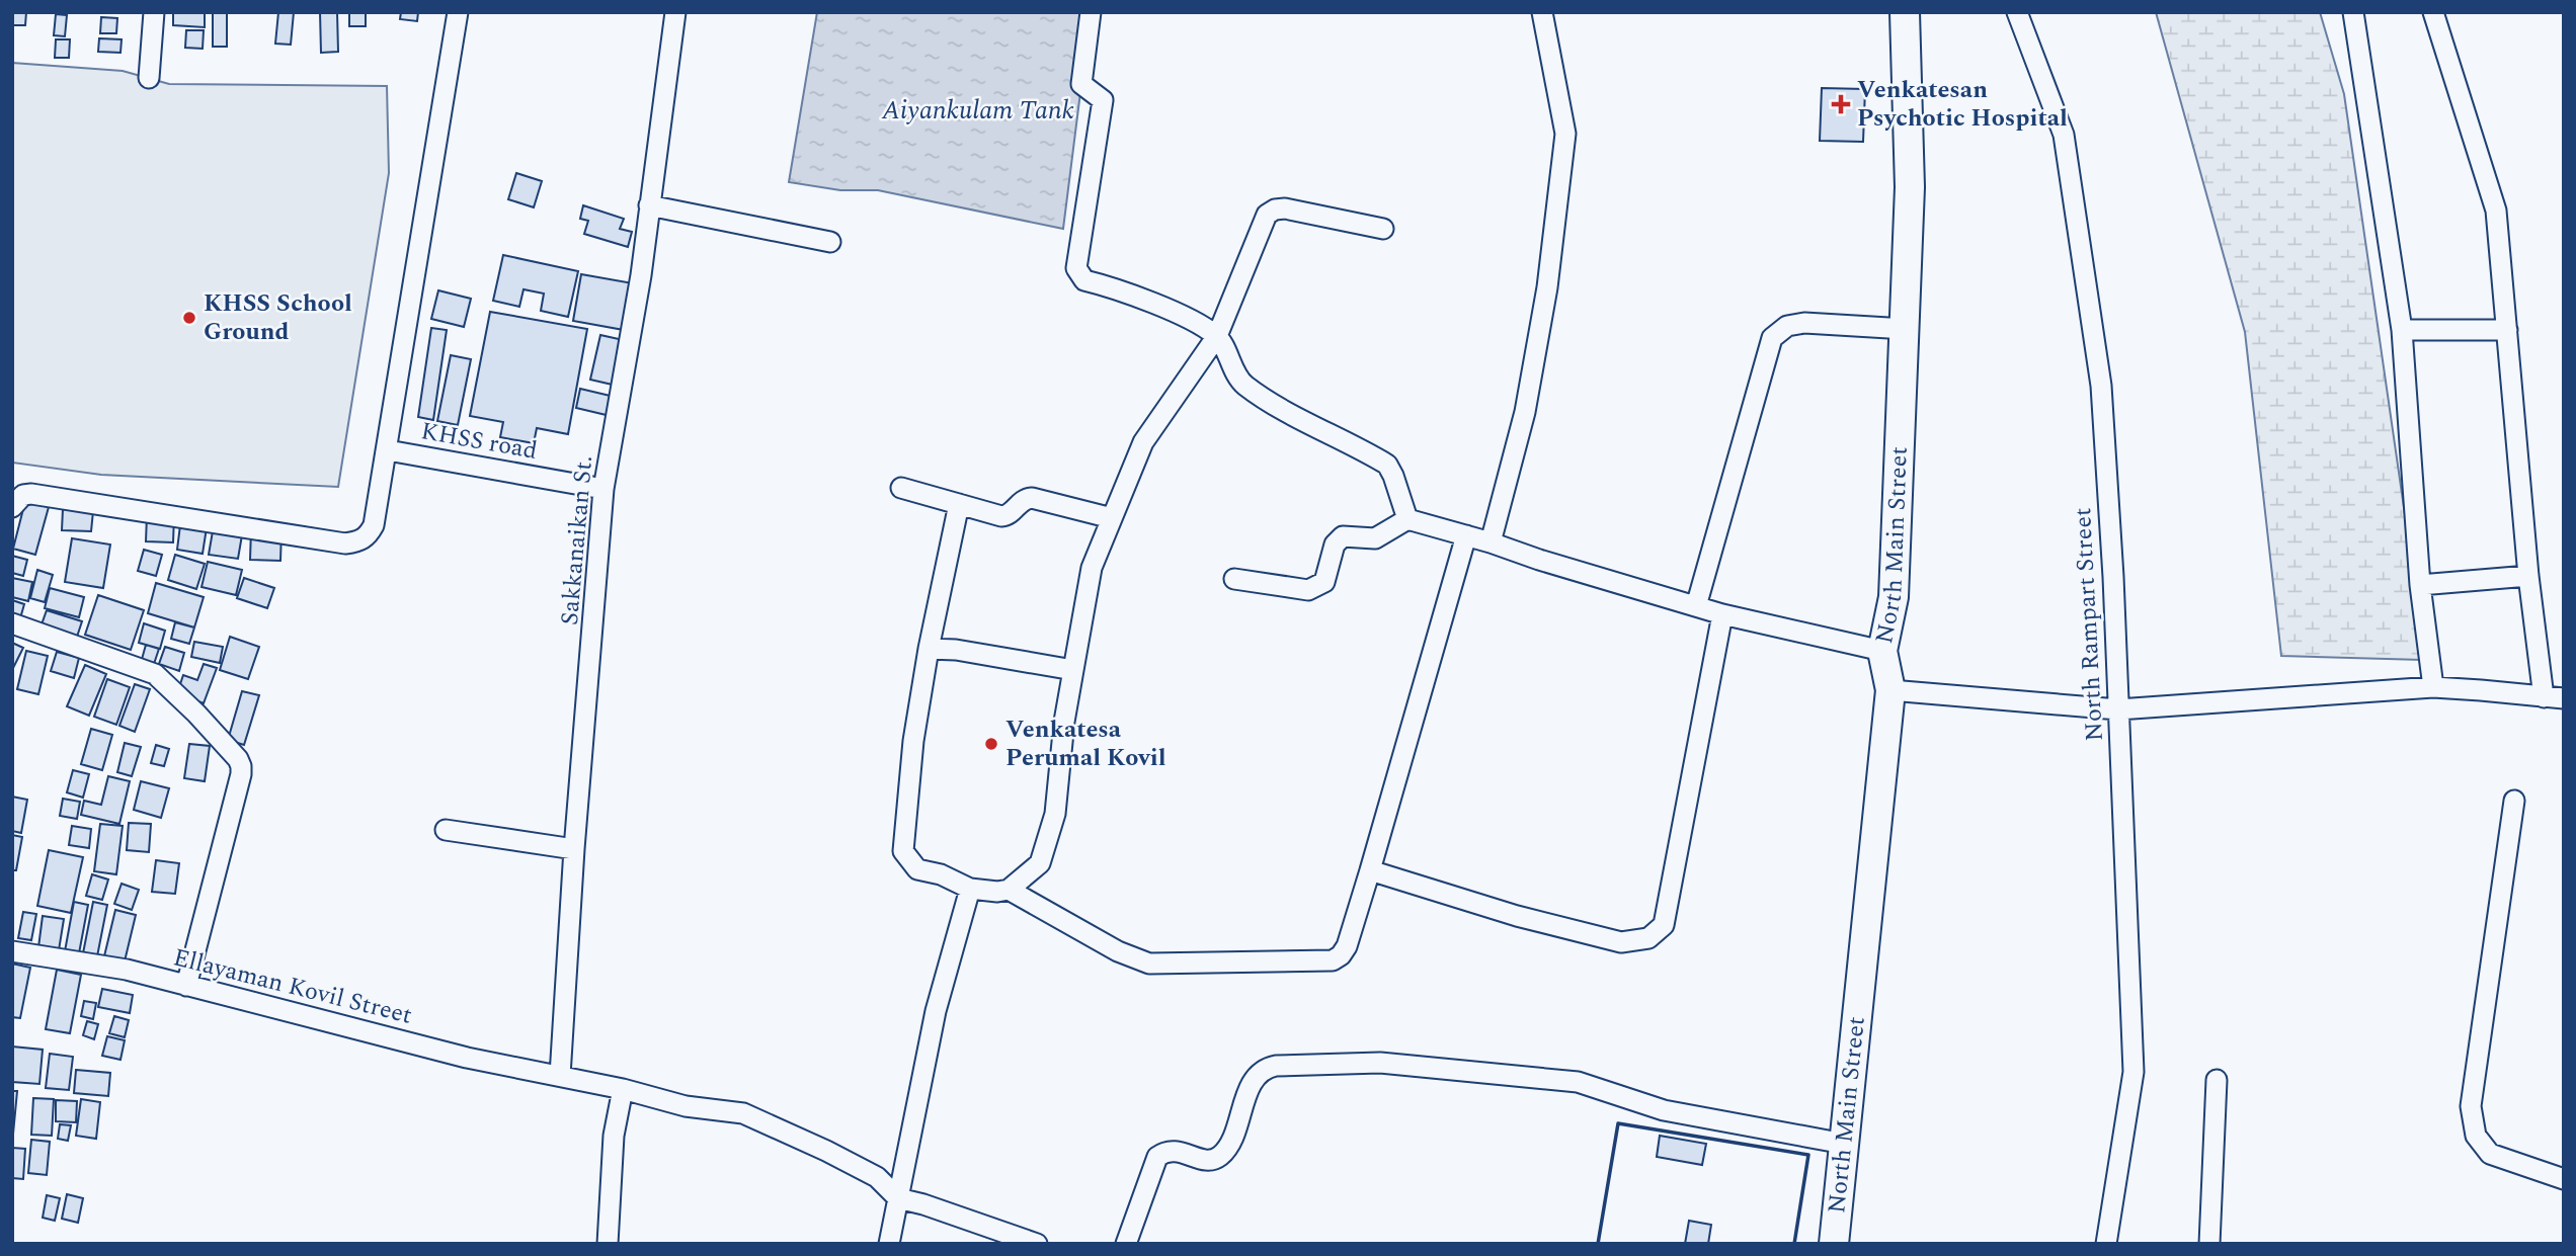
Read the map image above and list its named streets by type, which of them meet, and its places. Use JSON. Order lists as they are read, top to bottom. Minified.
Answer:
{"streets":{"street":["KHSS road","Sakkanaikan St.","North Main Street","North Rampart Street","Ellayaman Kovil Street"]},"crossings":[["KHSS road","Sakkanaikan St."],["Sakkanaikan St.","Ellayaman Kovil Street"]],"water":["Aiyankulam Tank"],"places":{"health":["Venkatesan Psychotic Hospital"],"other":["KHSS School Ground","Venkatesa Perumal Kovil"]}}
